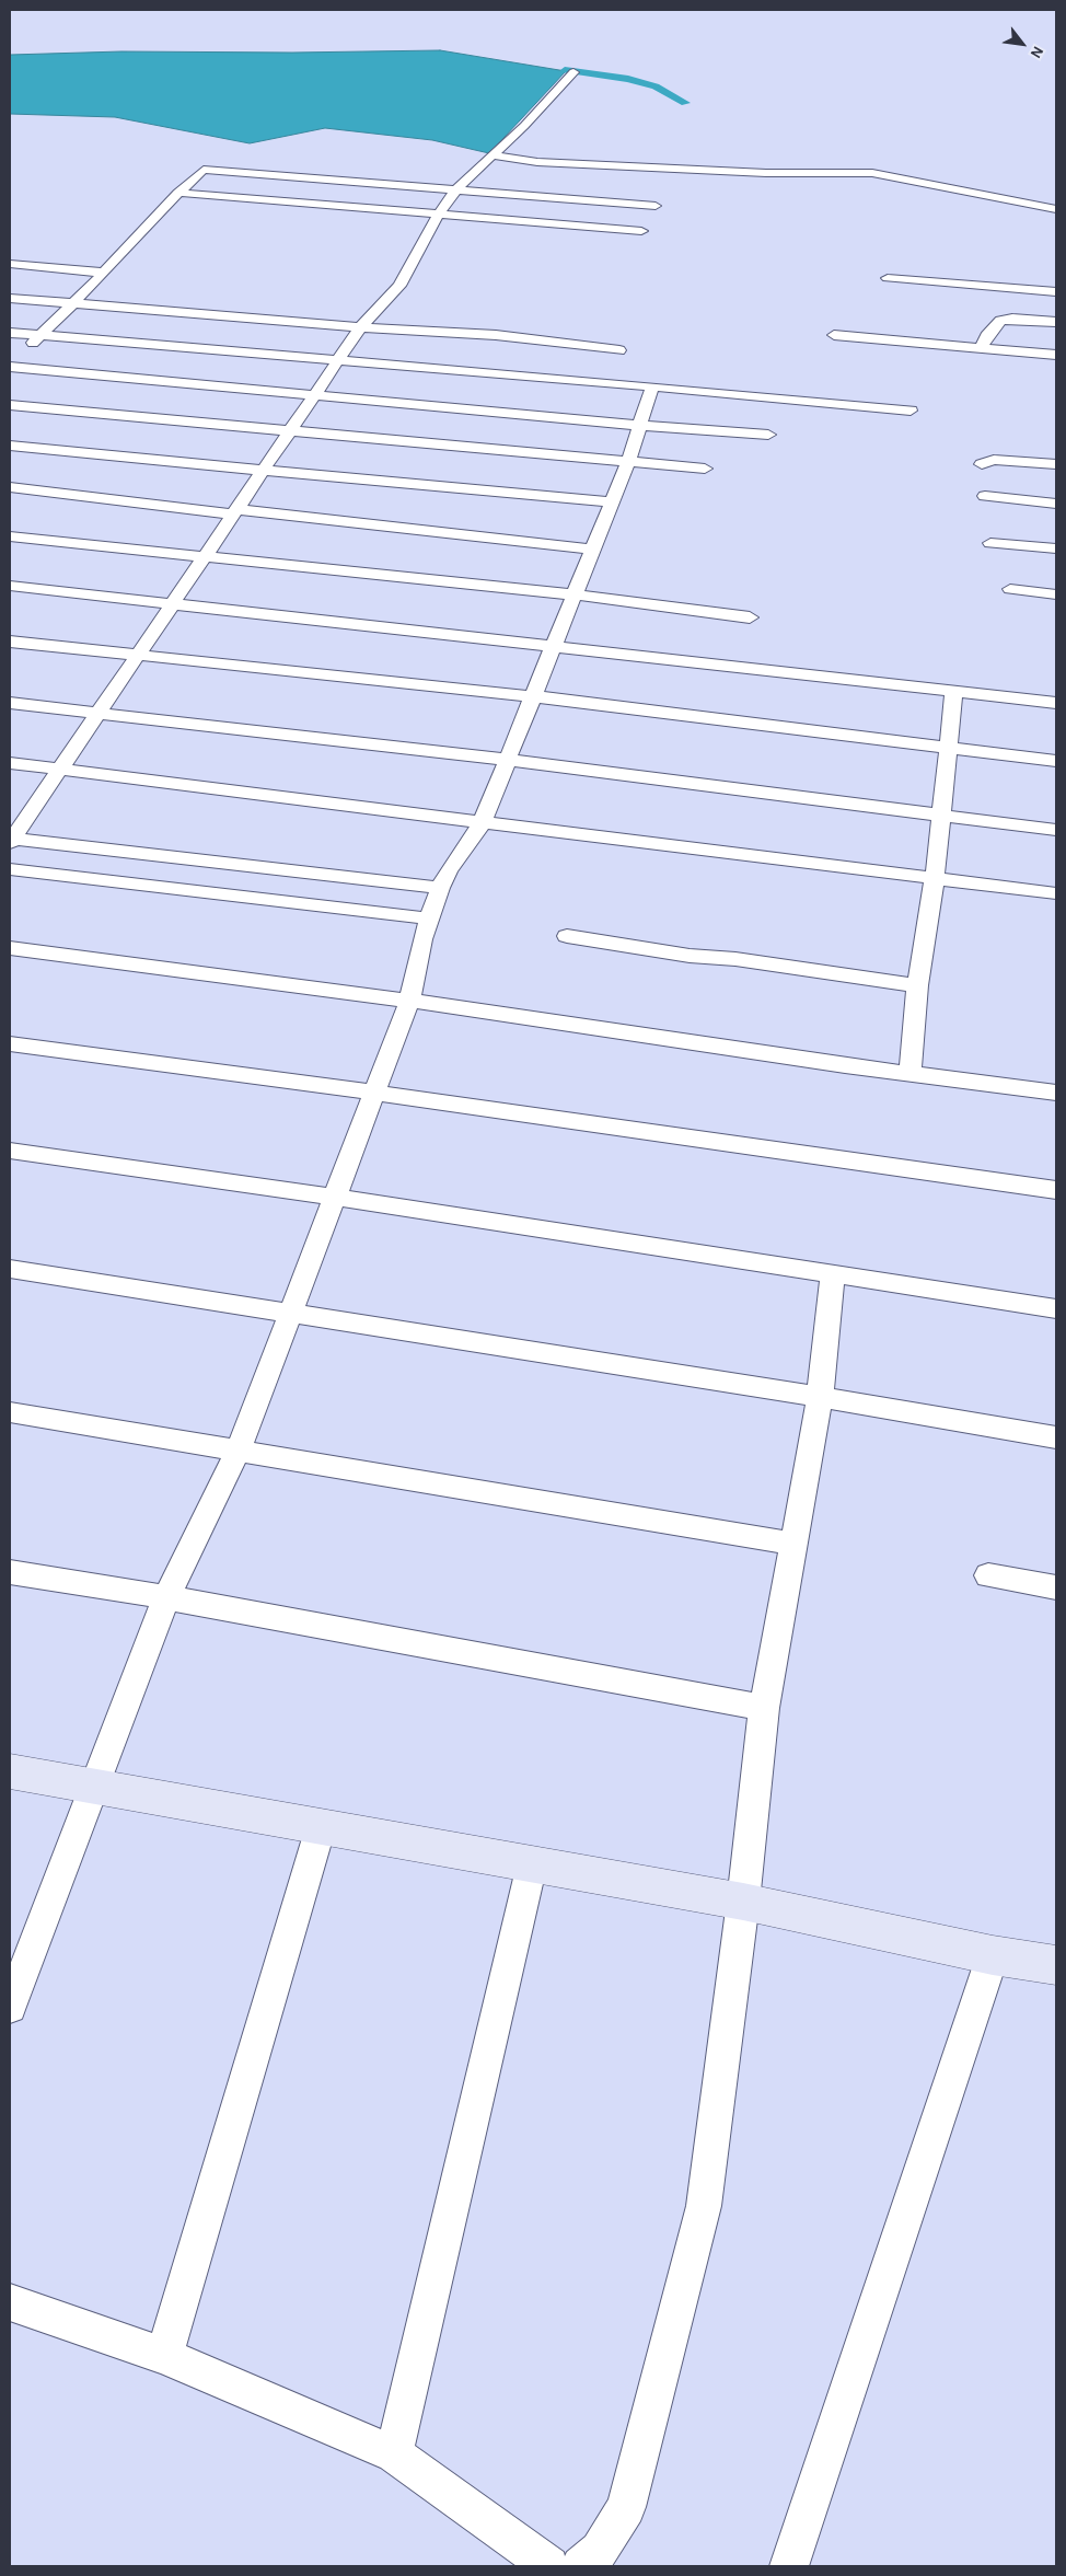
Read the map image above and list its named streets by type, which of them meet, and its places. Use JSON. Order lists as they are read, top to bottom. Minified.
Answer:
{"north":"bottom right"}
